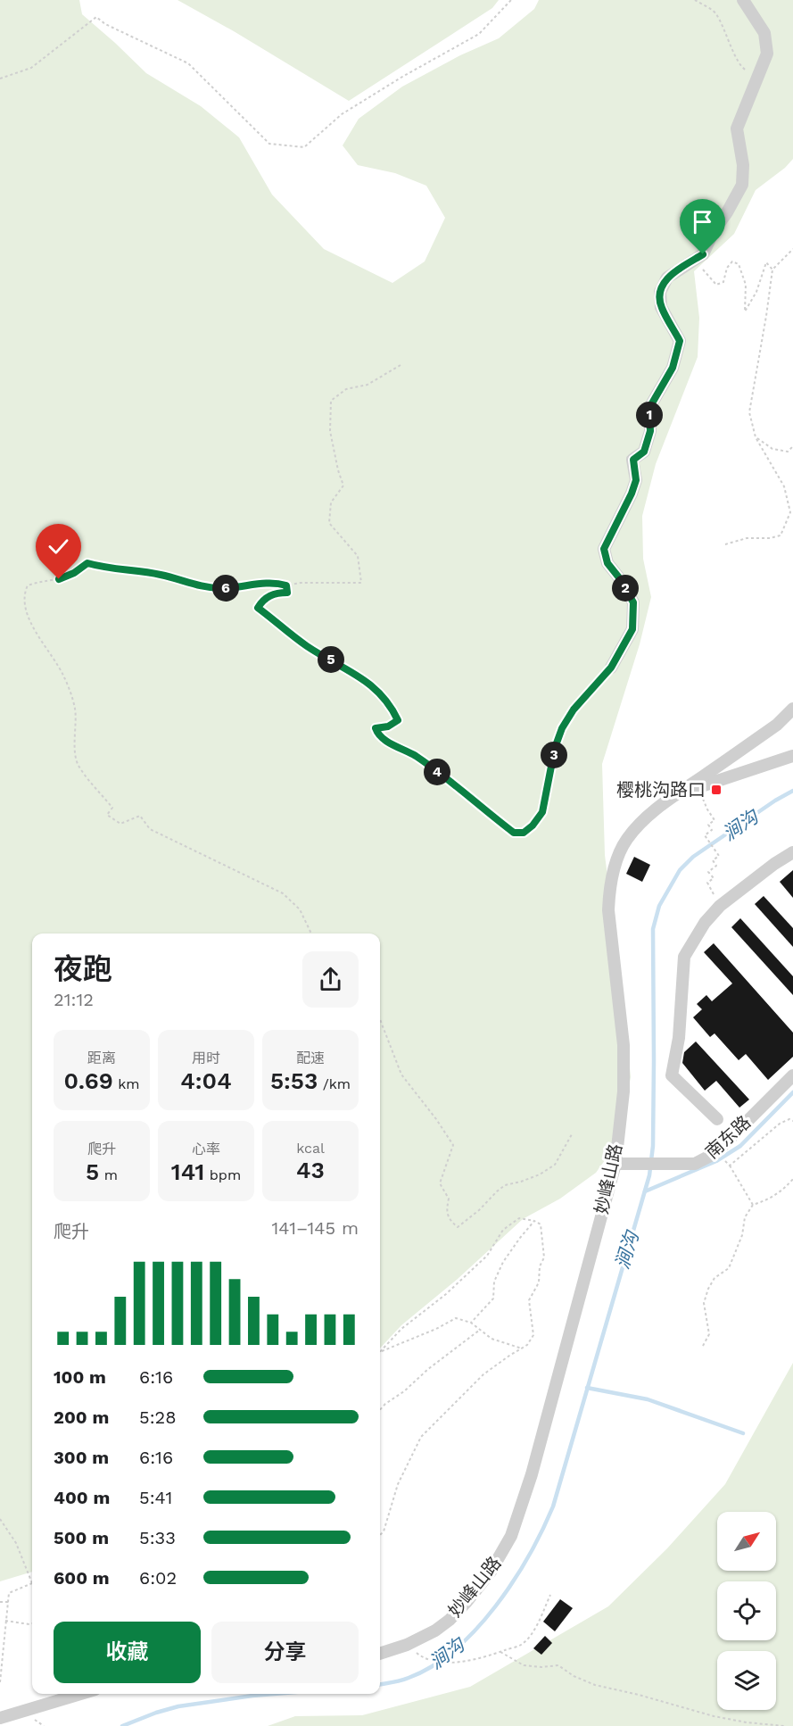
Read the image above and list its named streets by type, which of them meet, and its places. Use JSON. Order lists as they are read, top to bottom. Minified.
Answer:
{"streets":{"street":["南东路","妙峰山路"]},"crossings":[["南东路","妙峰山路"]],"water":["涧沟"],"places":{"transit":["樱桃沟路口"]},"north":"top right","page":{"pins":["1","2","6","5","3","4"],"heading":["夜跑","21:12"],"stats":[["距离","0.69 km"],["用时","4:04"],["配速","5:53 /km"],["爬升","5 m"],["心率","141 bpm"],["kcal","43"]],"chart":["爬升","141–145 m"],"list":[{"name":"100 m","note":"6:16"},{"name":"200 m","note":"5:28"},{"name":"300 m","note":"6:16"},{"name":"400 m","note":"5:41"},{"name":"500 m","note":"5:33"},{"name":"600 m","note":"6:02"}],"buttons":["收藏","分享"]}}
